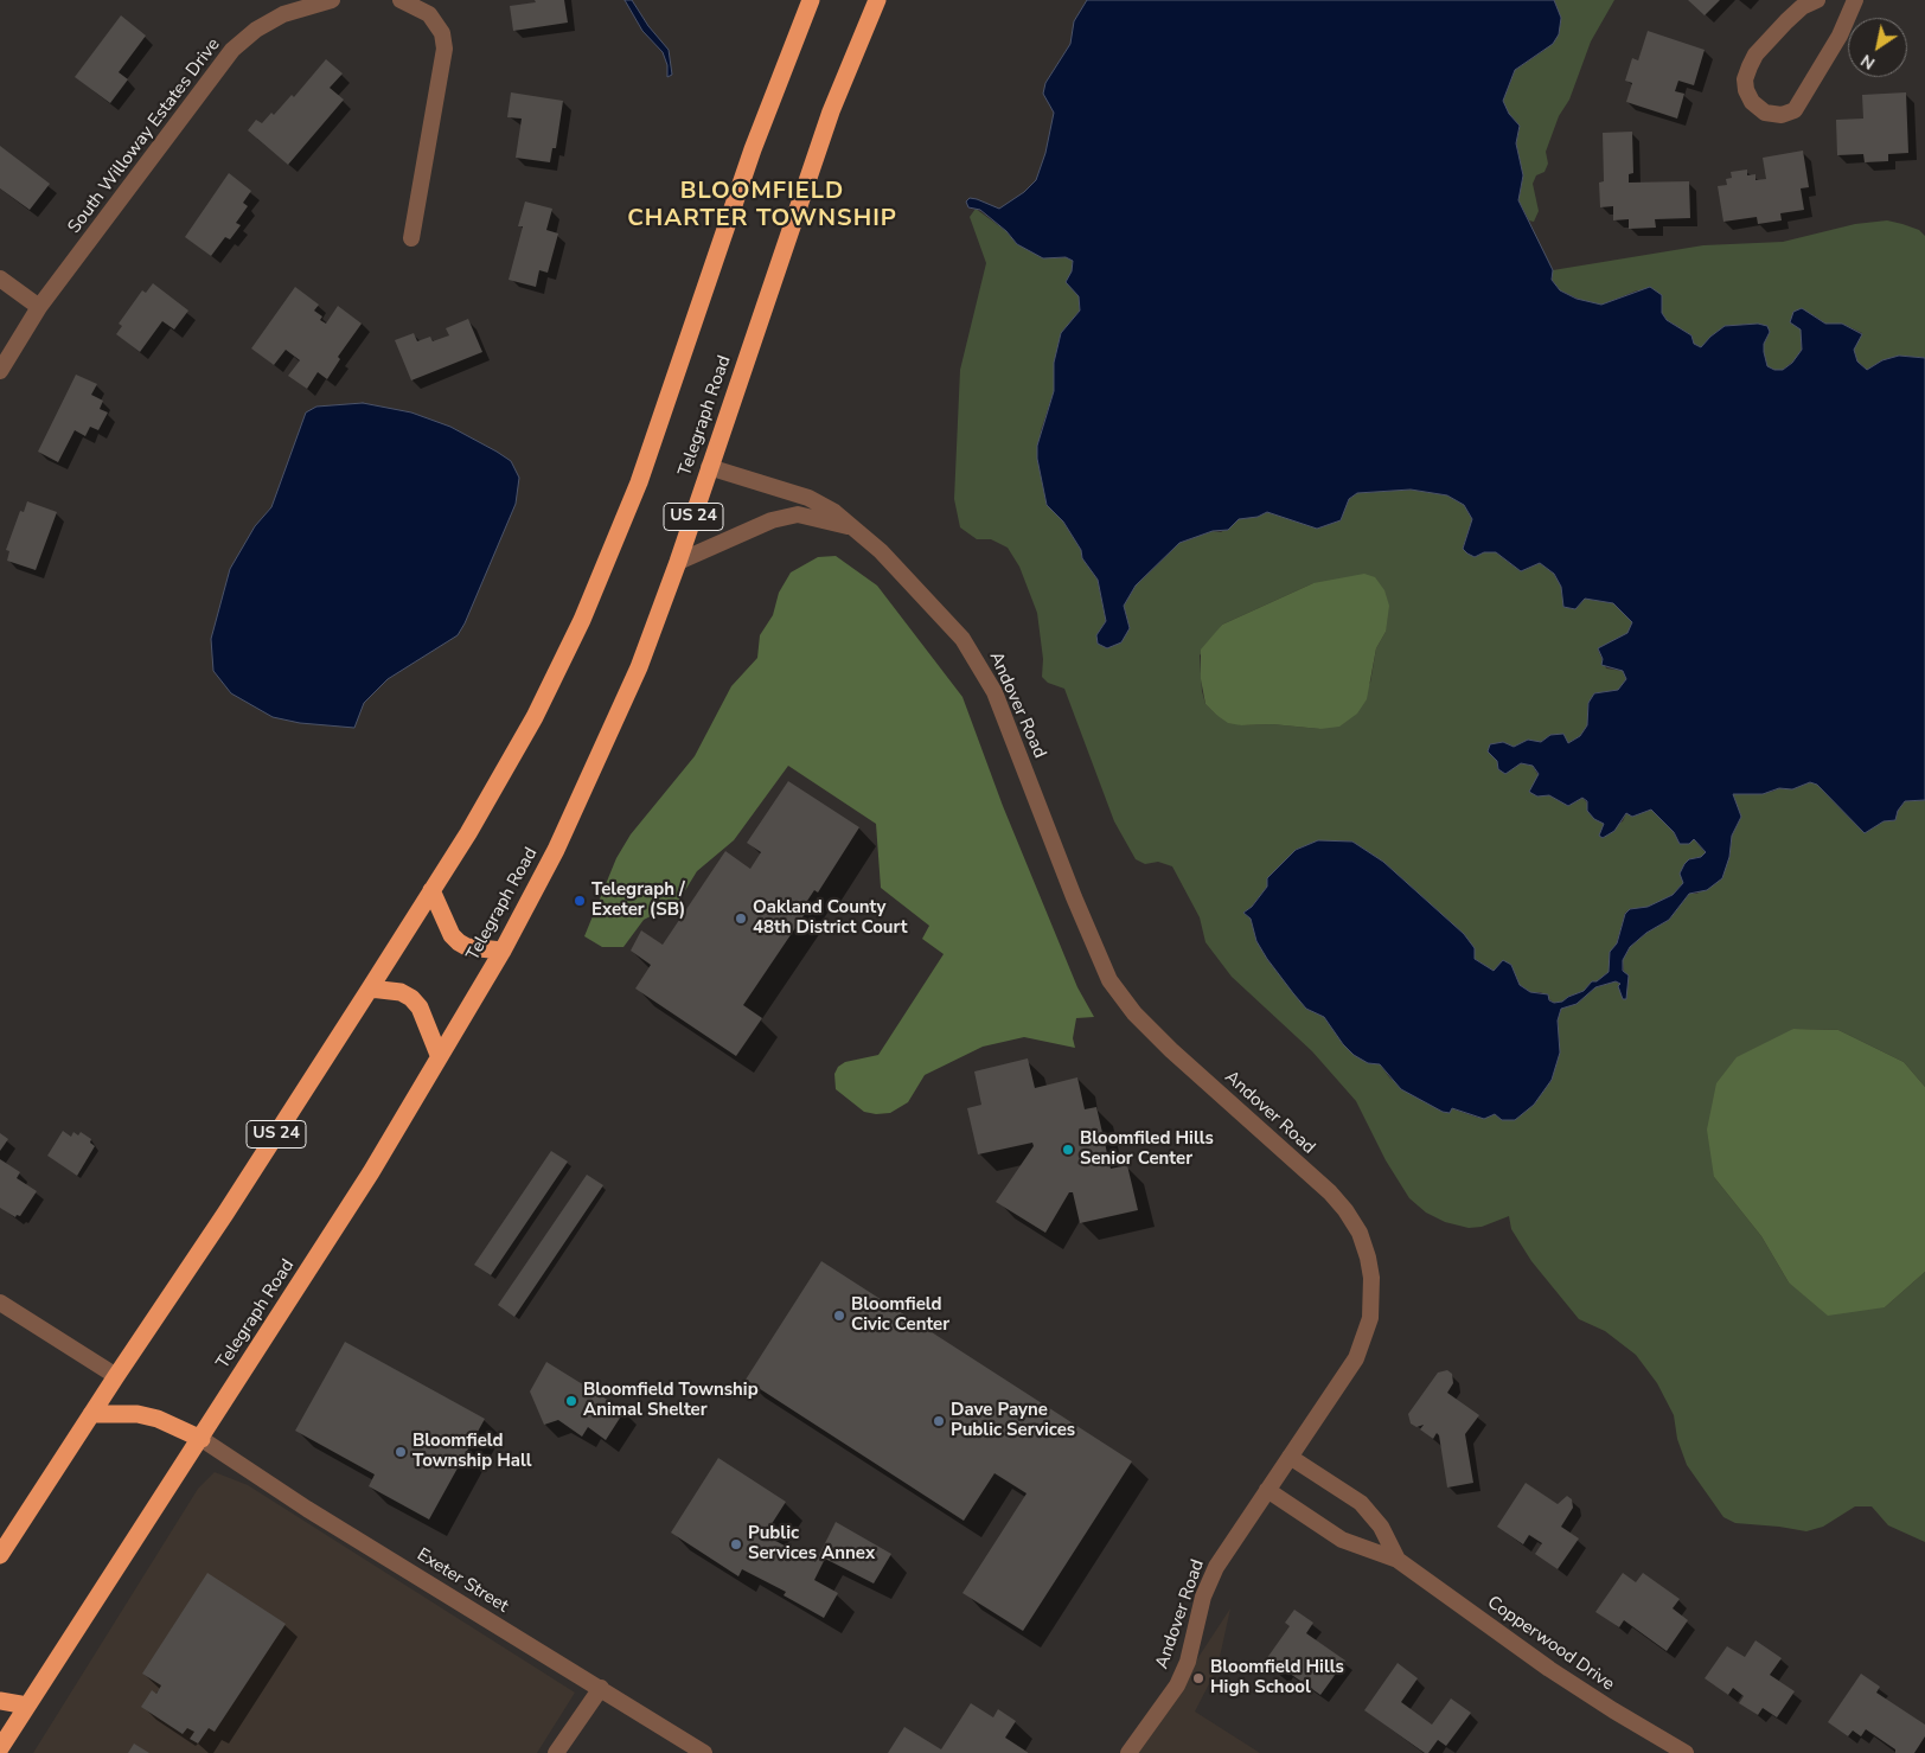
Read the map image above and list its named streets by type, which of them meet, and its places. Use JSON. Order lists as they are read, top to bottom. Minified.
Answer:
{"streets":{"highway":["Telegraph Road","US 24"],"street":["South Willoway Estates Drive","Andover Road","Exeter Street","Copperwood Drive"]},"crossings":[["Telegraph Road","Andover Road"],["Telegraph Road","Exeter Street"],["Andover Road","Copperwood Drive"]],"districts":["BLOOMFIELD CHARTER TOWNSHIP"],"places":["Telegraph / Exeter (SB)","Oakland County 48th District Court","Bloomfiled Hills Senior Center","Bloomfield Civic Center","Bloomfield Township Animal Shelter","Dave Payne Public Services","Bloomfield Township Hall","Public Services Annex","Bloomfield Hills High School"],"north":"bottom left"}
